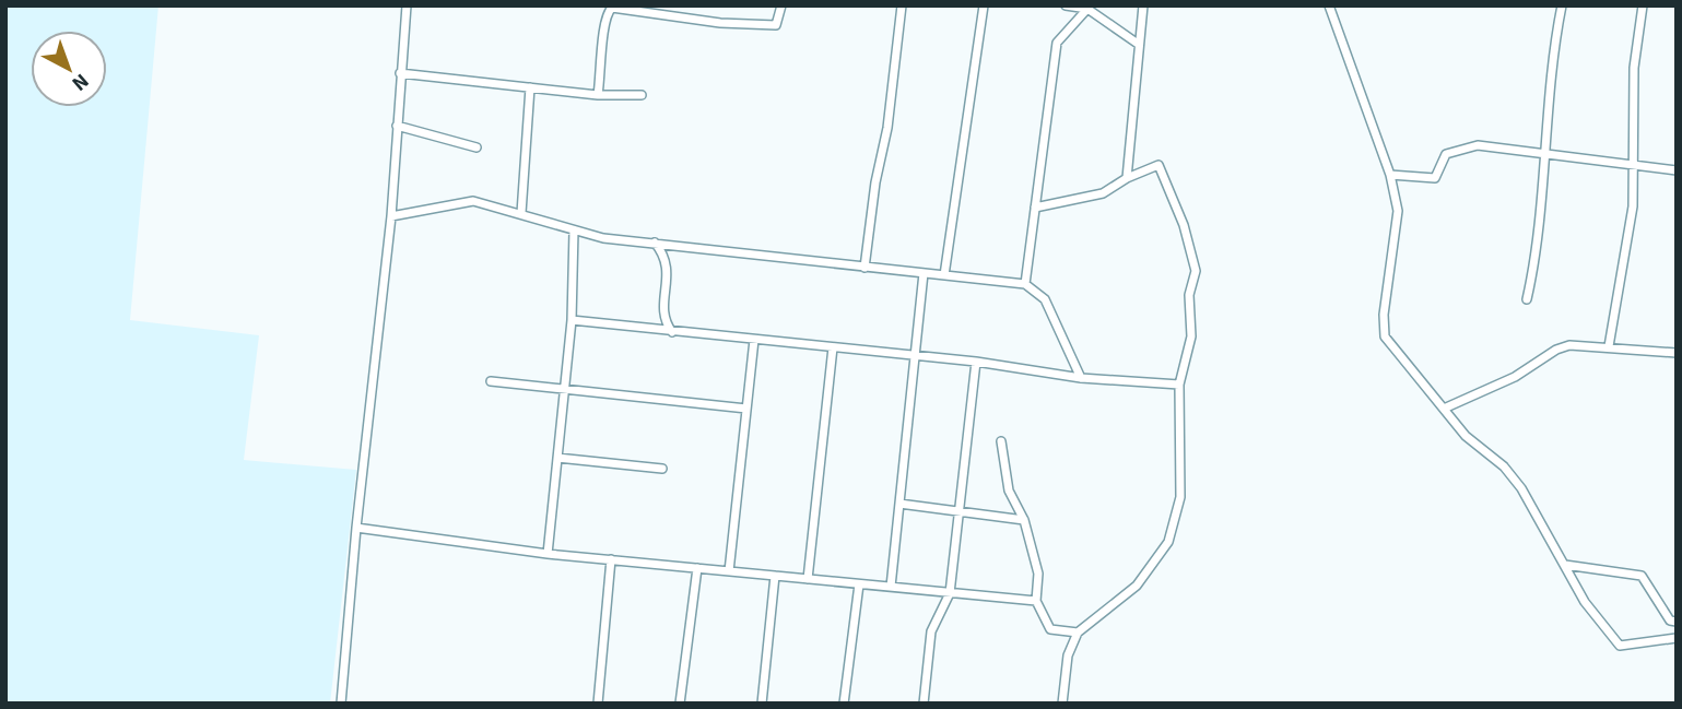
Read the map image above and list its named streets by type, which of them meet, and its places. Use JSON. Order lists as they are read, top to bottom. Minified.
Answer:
{"north":"bottom right"}
